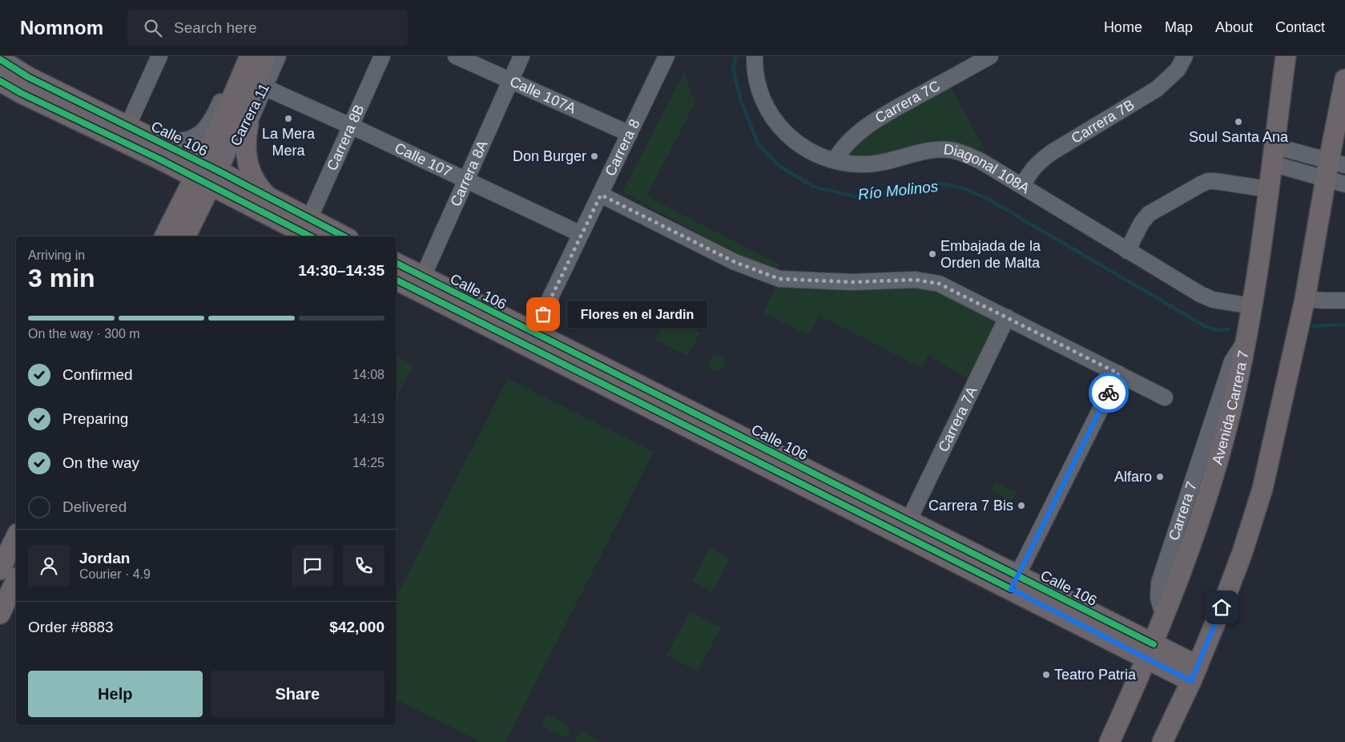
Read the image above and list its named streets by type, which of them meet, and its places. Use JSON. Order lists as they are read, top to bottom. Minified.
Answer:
{"streets":{"main road":["Calle 106","Avenida Carrera 7"],"street":["Calle 107A","Carrera 7C","Carrera 11","Carrera 7B","Carrera 8B","Carrera 8","Calle 107","Diagonal 108A","Carrera 8A","Carrera 7A"]},"crossings":[["Calle 107A","Carrera 8"],["Calle 107A","Carrera 8A"],["Carrera 7C","Diagonal 108A"],["Carrera 11","Calle 106"],["Carrera 11","Calle 107"],["Carrera 7B","Diagonal 108A"],["Carrera 8B","Calle 106"],["Carrera 8B","Calle 107"],["Calle 106","Carrera 8"],["Calle 106","Carrera 8A"],["Calle 106","Avenida Carrera 7"],["Calle 106","Carrera 7A"],["Carrera 8","Calle 107"],["Calle 107","Carrera 8A"],["Diagonal 108A","Avenida Carrera 7"]],"water":["Río Molinos"],"places":["La Mera Mera","Soul Santa Ana","Don Burger","Embajada de la Orden de Malta","Flores en el Jardin","Alfaro","Carrera 7 Bis","Teatro Patria"],"page":{"header":"Nomnom","search":"Search here","nav":["Home","Map","About","Contact"],"heading":["3 min","Arriving in","14:30–14:35"],"panel":["Jordan","Courier · 4.9","Order #8883","$42,000"],"bubble":"Flores en el Jardin","bar":"On the way · 300 m","list":[["Confirmed","14:08"],["Preparing","14:19"],["On the way","14:25"],"Delivered"],"buttons":["Help","Share"]}}
